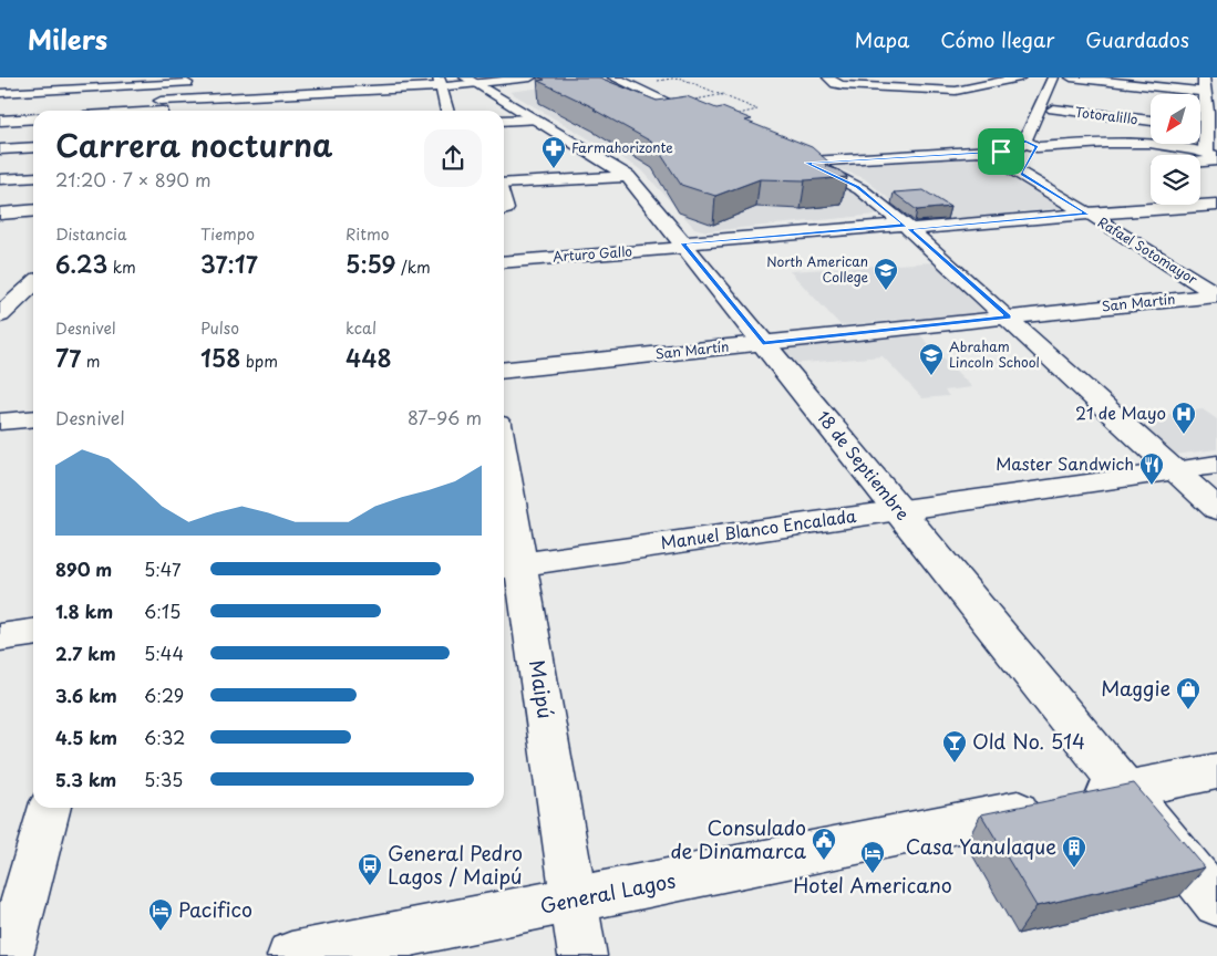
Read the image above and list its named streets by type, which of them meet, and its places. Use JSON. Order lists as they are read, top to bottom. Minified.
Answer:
{"streets":{"street":["Totoralillo","Rafael Sotomayor","Arturo Gallo","San Martín","18 de Septiembre","Manuel Blanco Encalada","Maipú","General Lagos"]},"crossings":[["Rafael Sotomayor","Arturo Gallo"],["Rafael Sotomayor","San Martín"],["Arturo Gallo","18 de Septiembre"],["San Martín","18 de Septiembre"],["18 de Septiembre","Manuel Blanco Encalada"],["18 de Septiembre","General Lagos"],["Manuel Blanco Encalada","Maipú"],["Maipú","General Lagos"]],"places":{"pharmacy":["Farmahorizonte"],"school or university":["North American College","Abraham Lincoln School"],"hospital":["21 de Mayo"],"restaurant":["Master Sandwich"],"shop":["Maggie"],"bar":["Old No. 514"],"public building":["Consulado de Dinamarca"],"building":["Casa Yanulaque"],"hotel":["Hotel Americano","Pacifico"],"bus stop":["General Pedro Lagos / Maipú"]},"north":"bottom left","page":{"header":"Milers","nav":["Mapa","Cómo llegar","Guardados"],"heading":["Carrera nocturna","21:20 · 7 × 890 m"],"stats":[["Distancia","6.23 km"],["Tiempo","37:17"],["Ritmo","5:59 /km"],["Desnivel","77 m"],["Pulso","158 bpm"],["kcal","448"]],"chart":["Desnivel","87–96 m"],"list":[{"name":"890 m","note":"5:47"},{"name":"1.8 km","note":"6:15"},{"name":"2.7 km","note":"5:44"},{"name":"3.6 km","note":"6:29"},{"name":"4.5 km","note":"6:32"},{"name":"5.3 km","note":"5:35"}]}}
